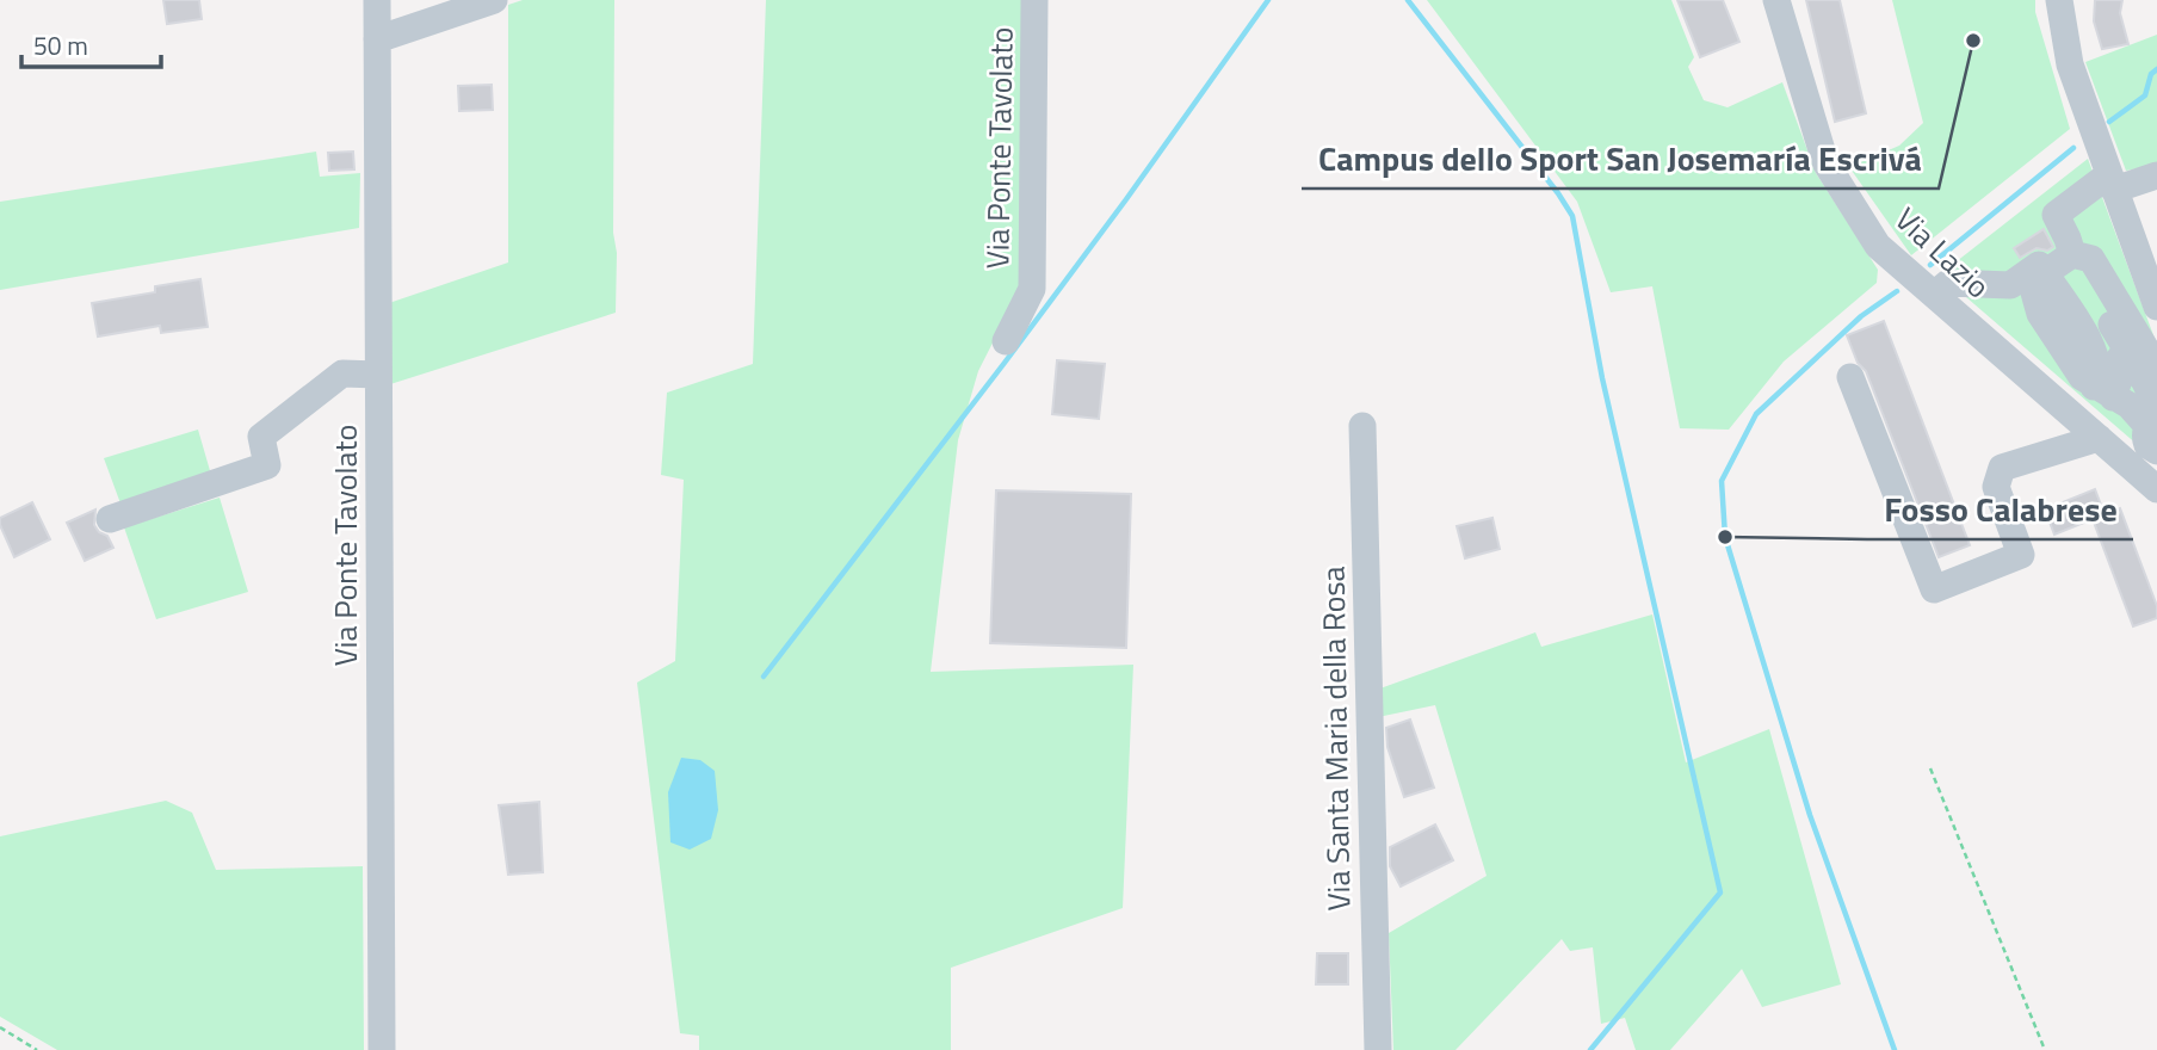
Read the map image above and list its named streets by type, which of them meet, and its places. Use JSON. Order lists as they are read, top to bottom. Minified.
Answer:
{"streets":{"street":["Via Ponte Tavolato","Via Lazio","Via Santa Maria della Rosa"]},"places":["Campus dello Sport San Josemaría Escrivá","Fosso Calabrese"],"scale_bar":"50 m"}
